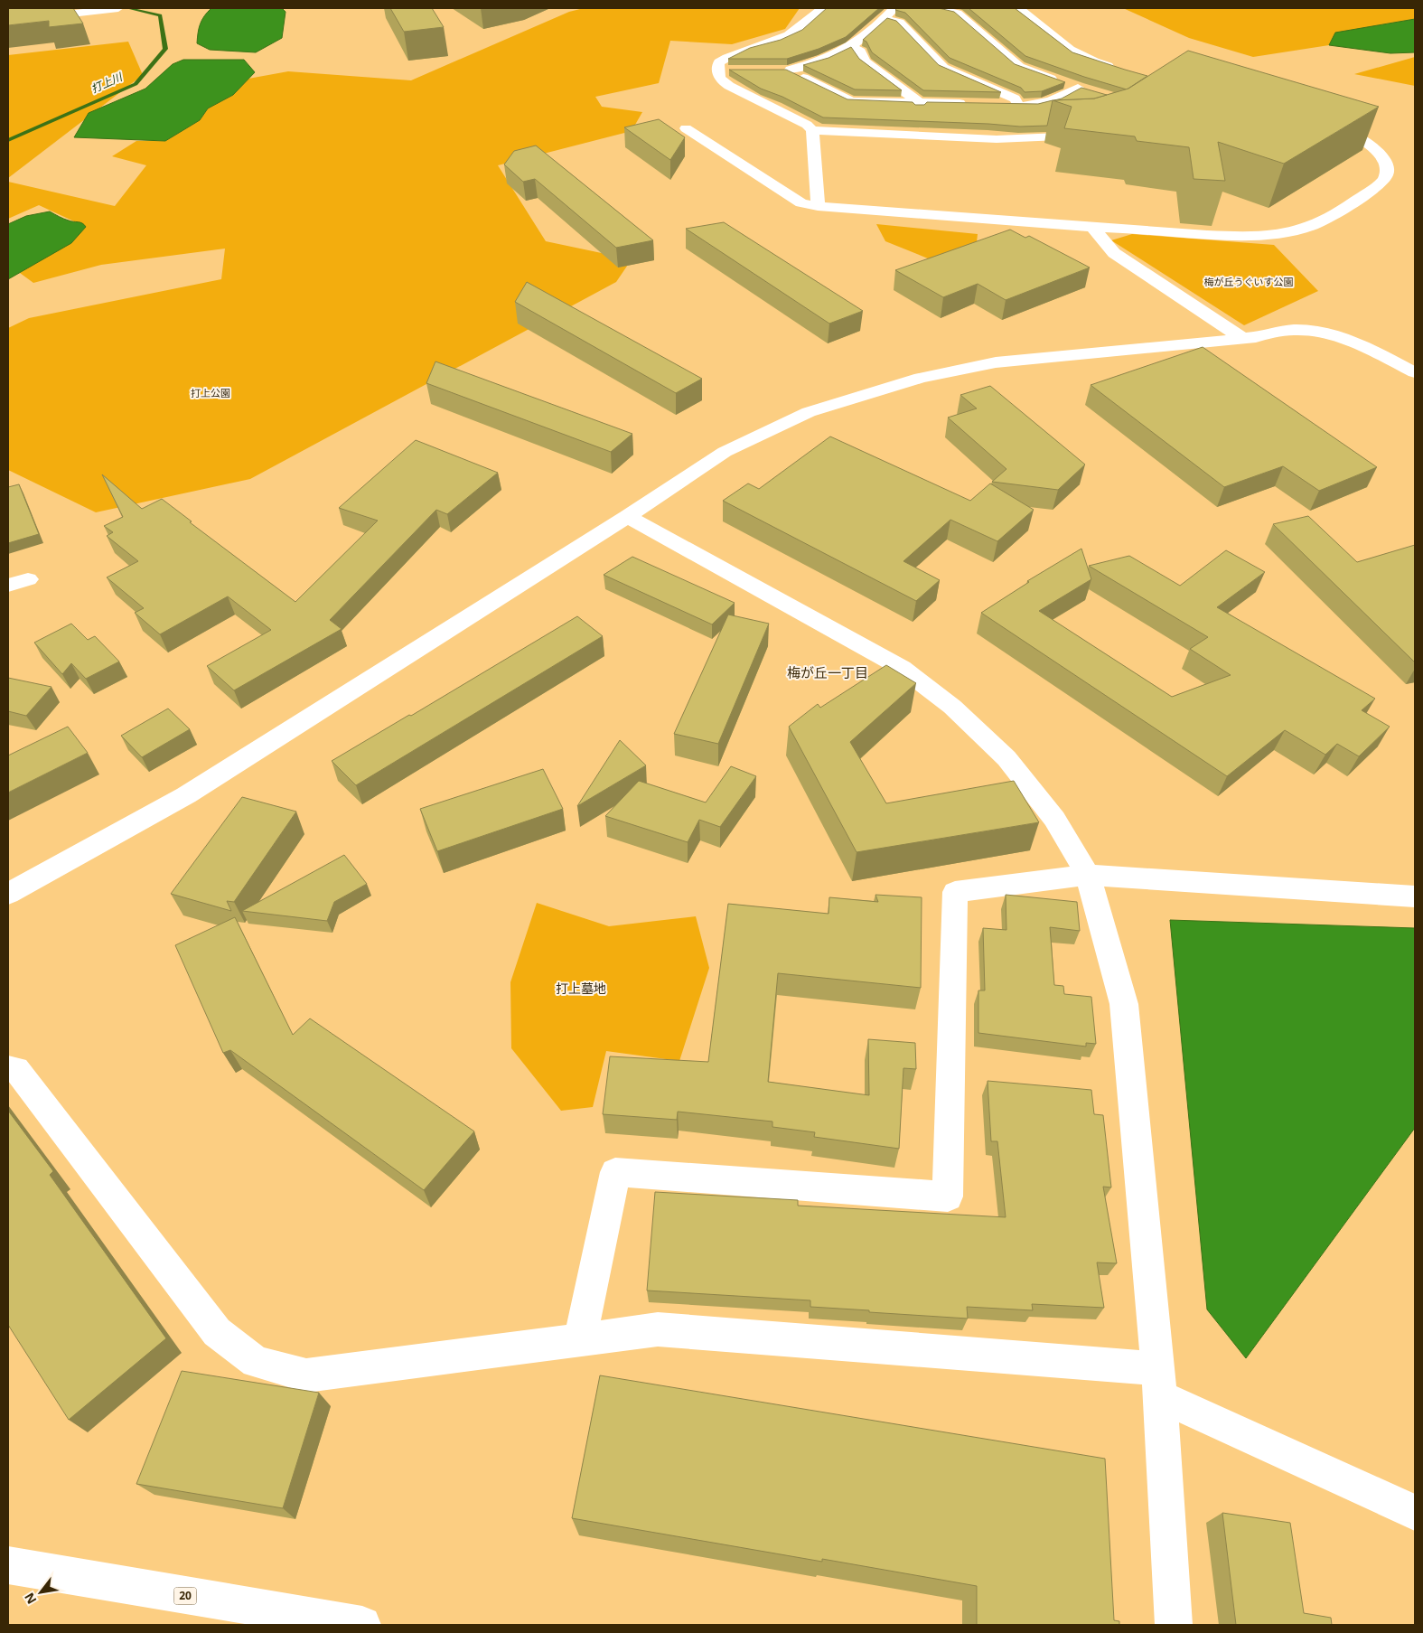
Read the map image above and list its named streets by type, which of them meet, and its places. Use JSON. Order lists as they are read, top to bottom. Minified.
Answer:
{"streets":{"street":["20"]},"districts":["梅が丘一丁目"],"water":["打上川"],"parks":["梅が丘うぐいす公園","打上公園","打上墓地"],"north":"bottom left"}
